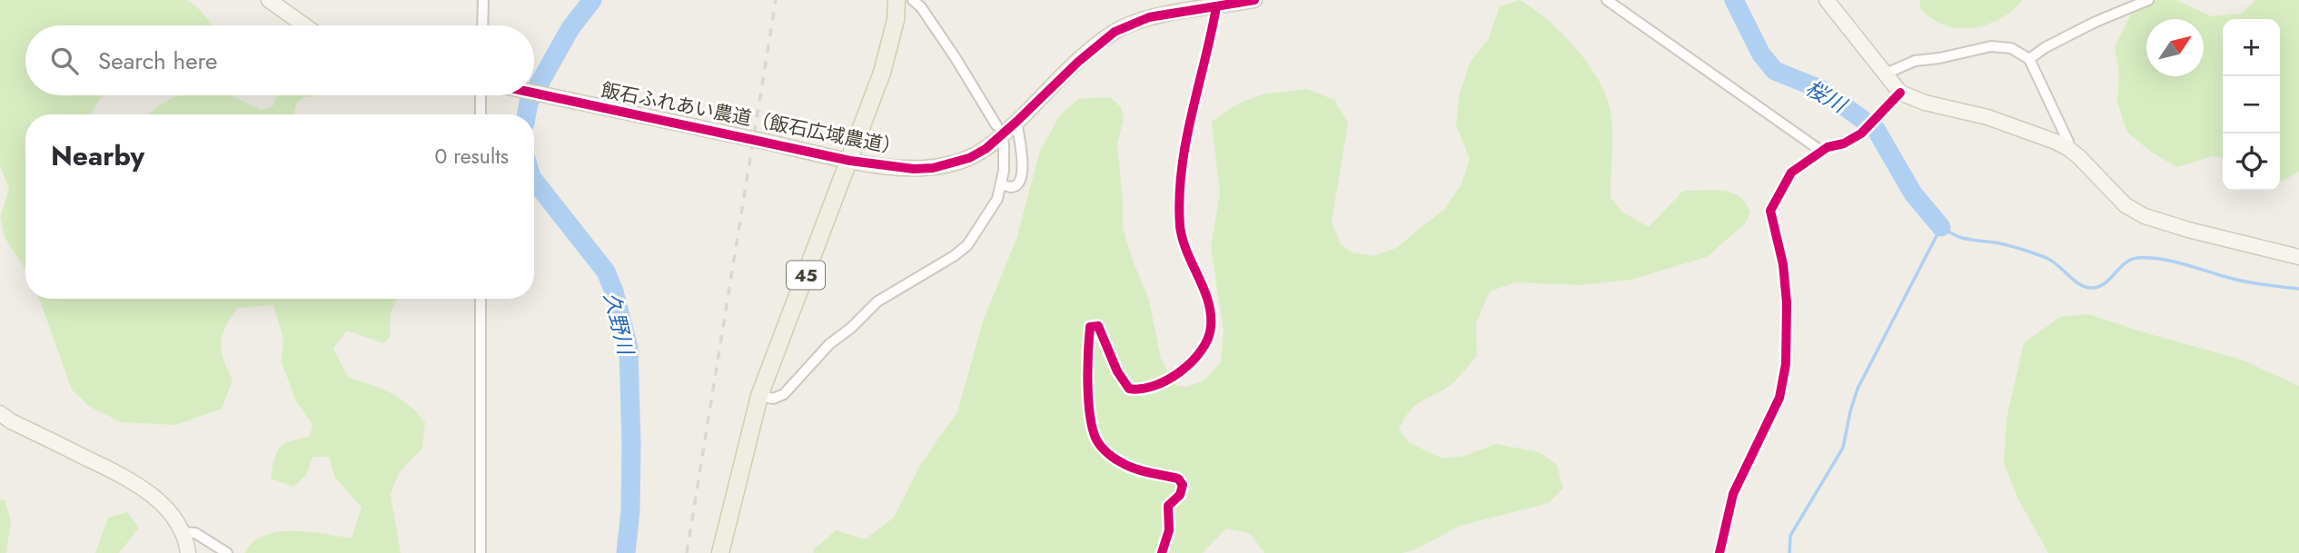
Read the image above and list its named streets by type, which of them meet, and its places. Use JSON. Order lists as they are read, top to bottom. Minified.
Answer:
{"streets":{"main road":["45"],"street":["飯石ふれあい農道（飯石広域農道）"]},"crossings":[["飯石ふれあい農道（飯石広域農道）","45"]],"water":["桜川","久野川"],"north":"top right","page":{"map_buttons":["+","−"],"search":"Search here","heading":["Nearby","0 results"]}}
